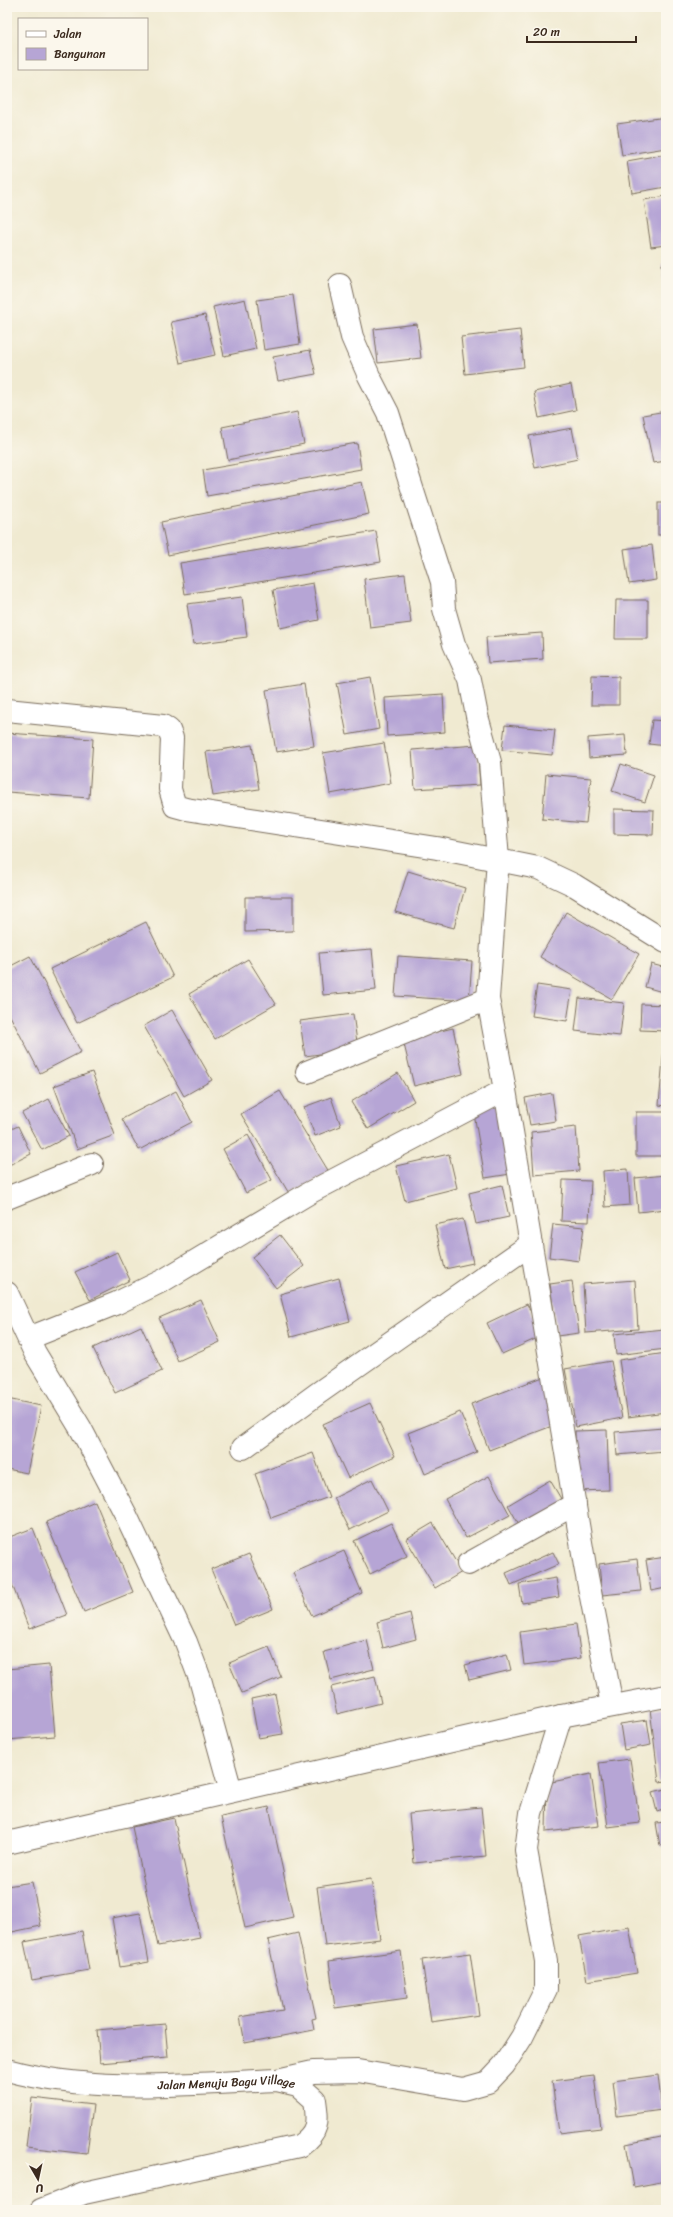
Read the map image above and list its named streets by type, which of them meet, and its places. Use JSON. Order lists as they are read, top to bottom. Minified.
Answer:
{"streets":{"street":["Jalan Menuju Bagu Village"]},"legend":["Jalan","Bangunan"],"scale_bar":"20 m","north":"bottom"}
